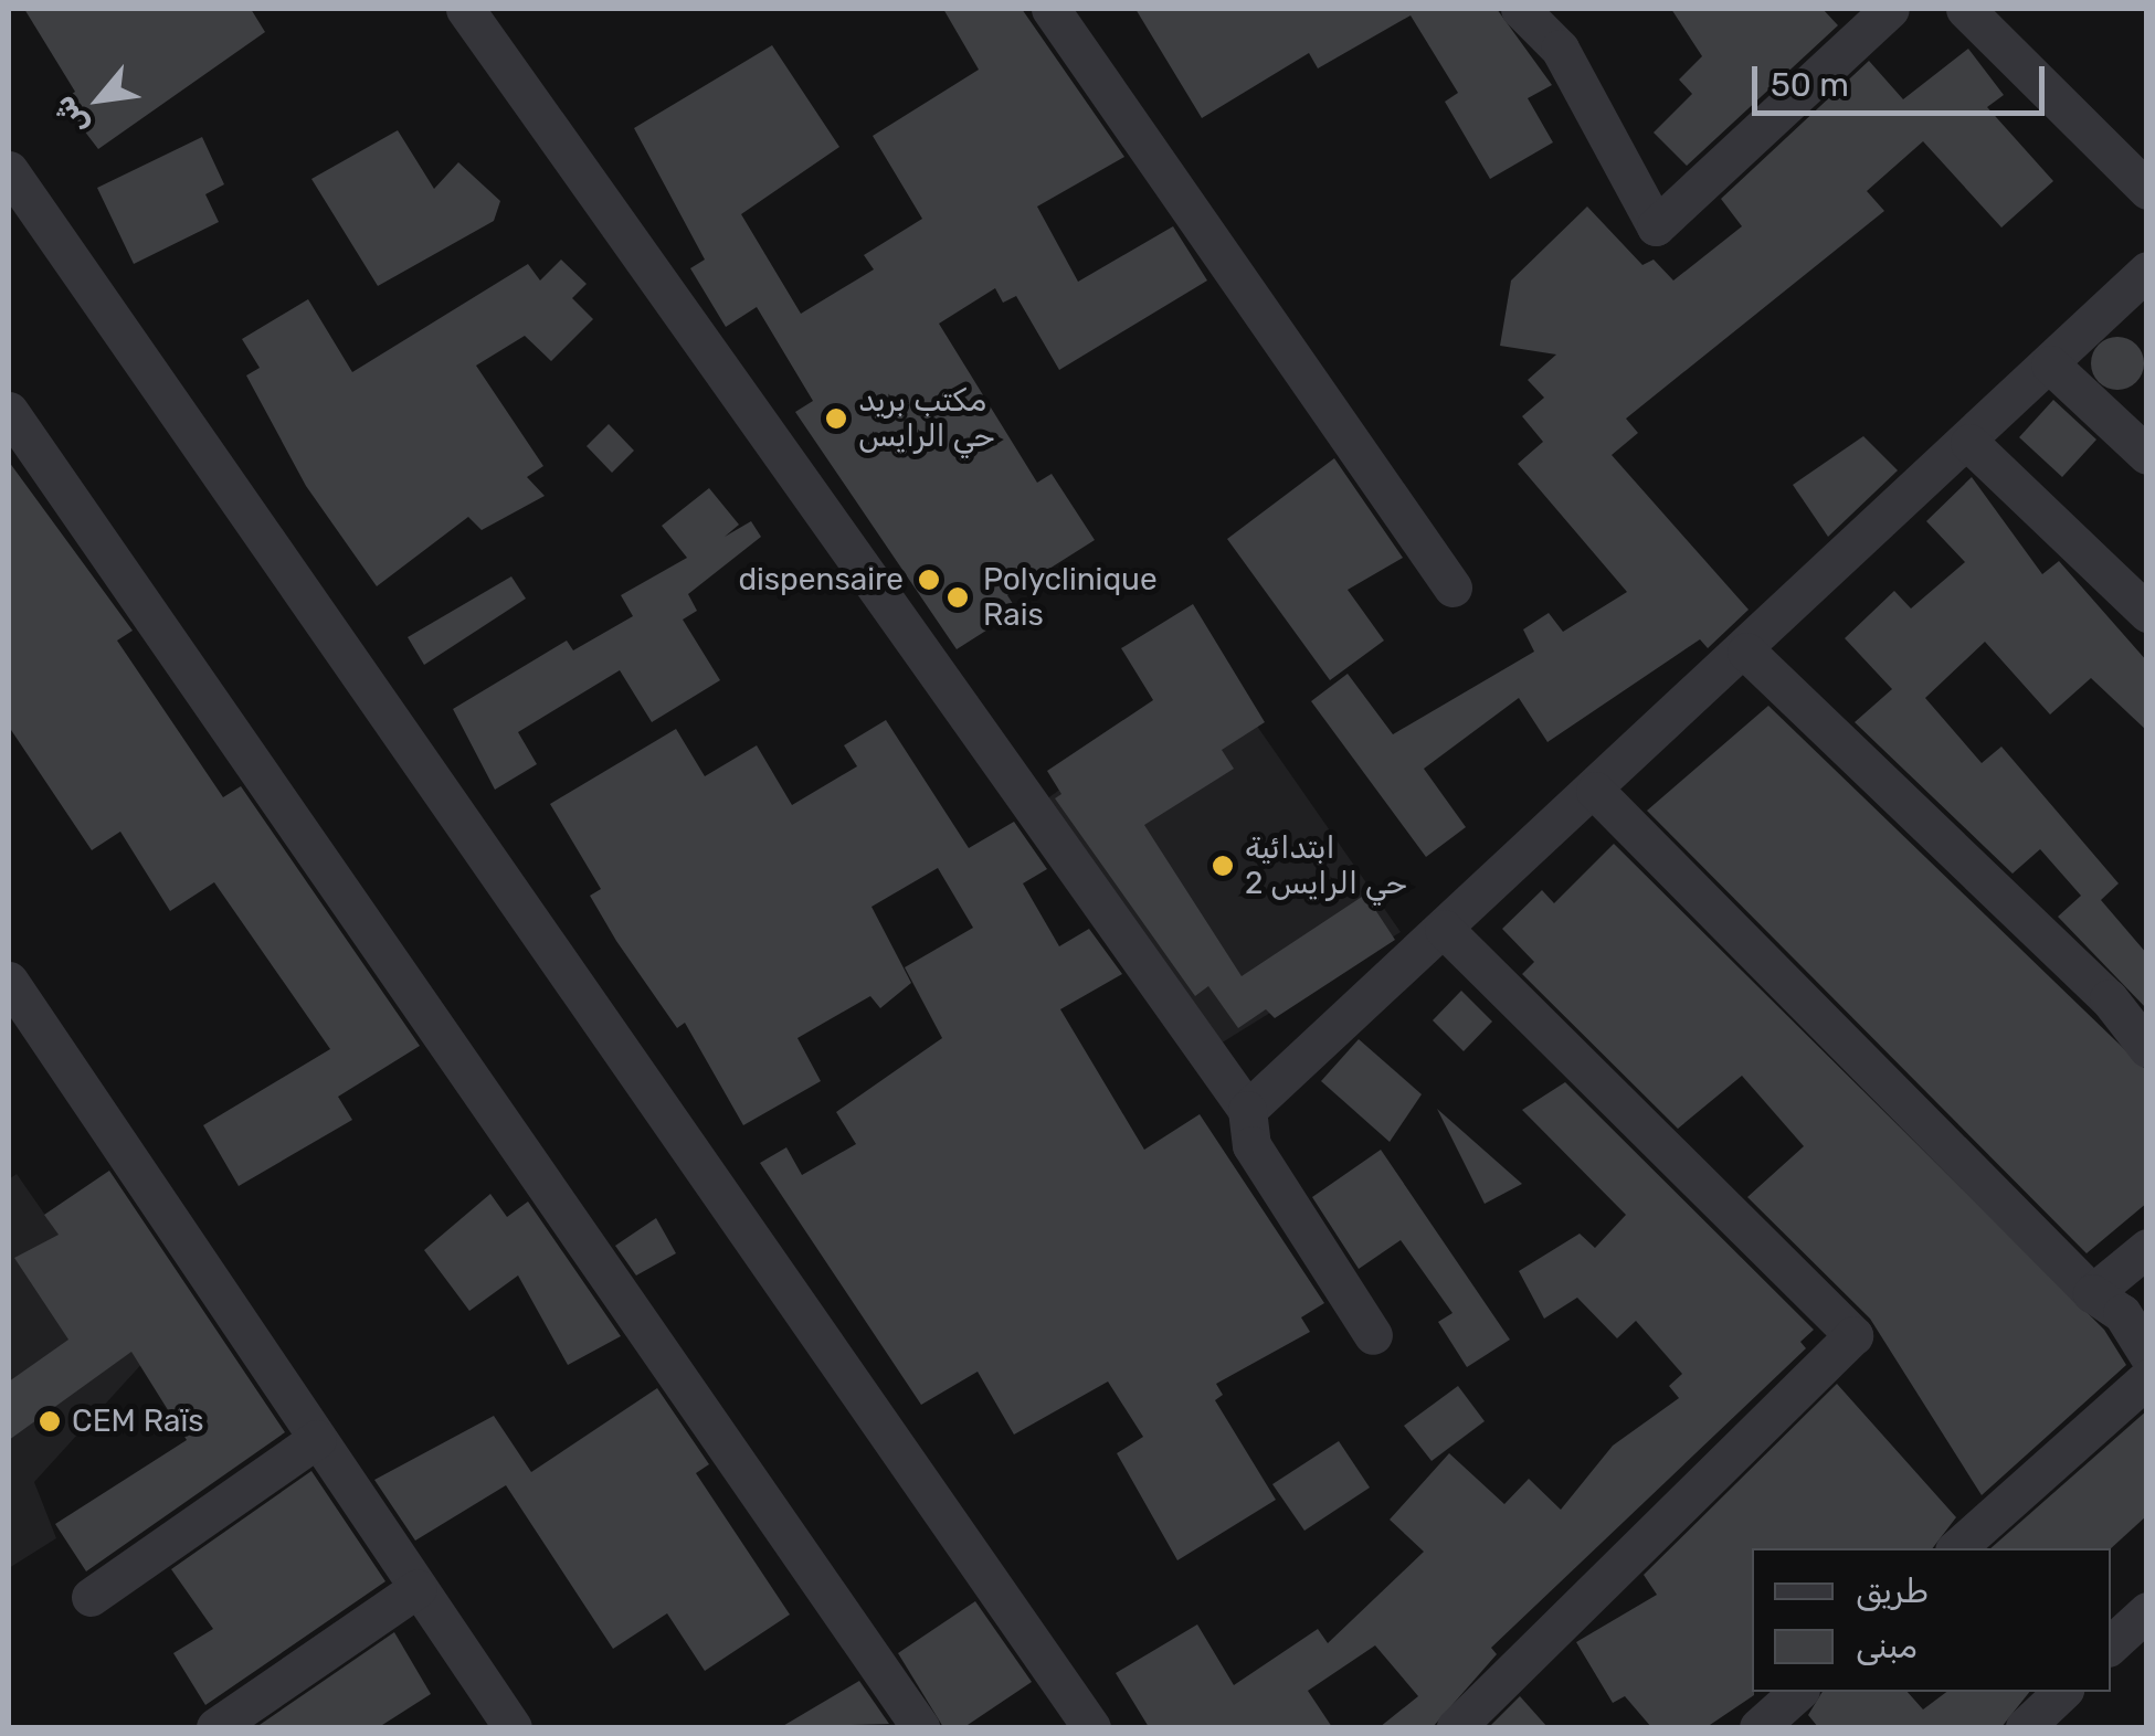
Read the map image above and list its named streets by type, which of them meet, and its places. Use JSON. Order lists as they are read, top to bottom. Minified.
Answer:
{"places":["مكتب بريد حي الرايس","dispensaire","Polyclinique Rais","ابتدائية حي الرايس 2","CEM Raïs"],"legend":["طريق","مبنى"],"scale_bar":"50 m","north":"bottom left"}
